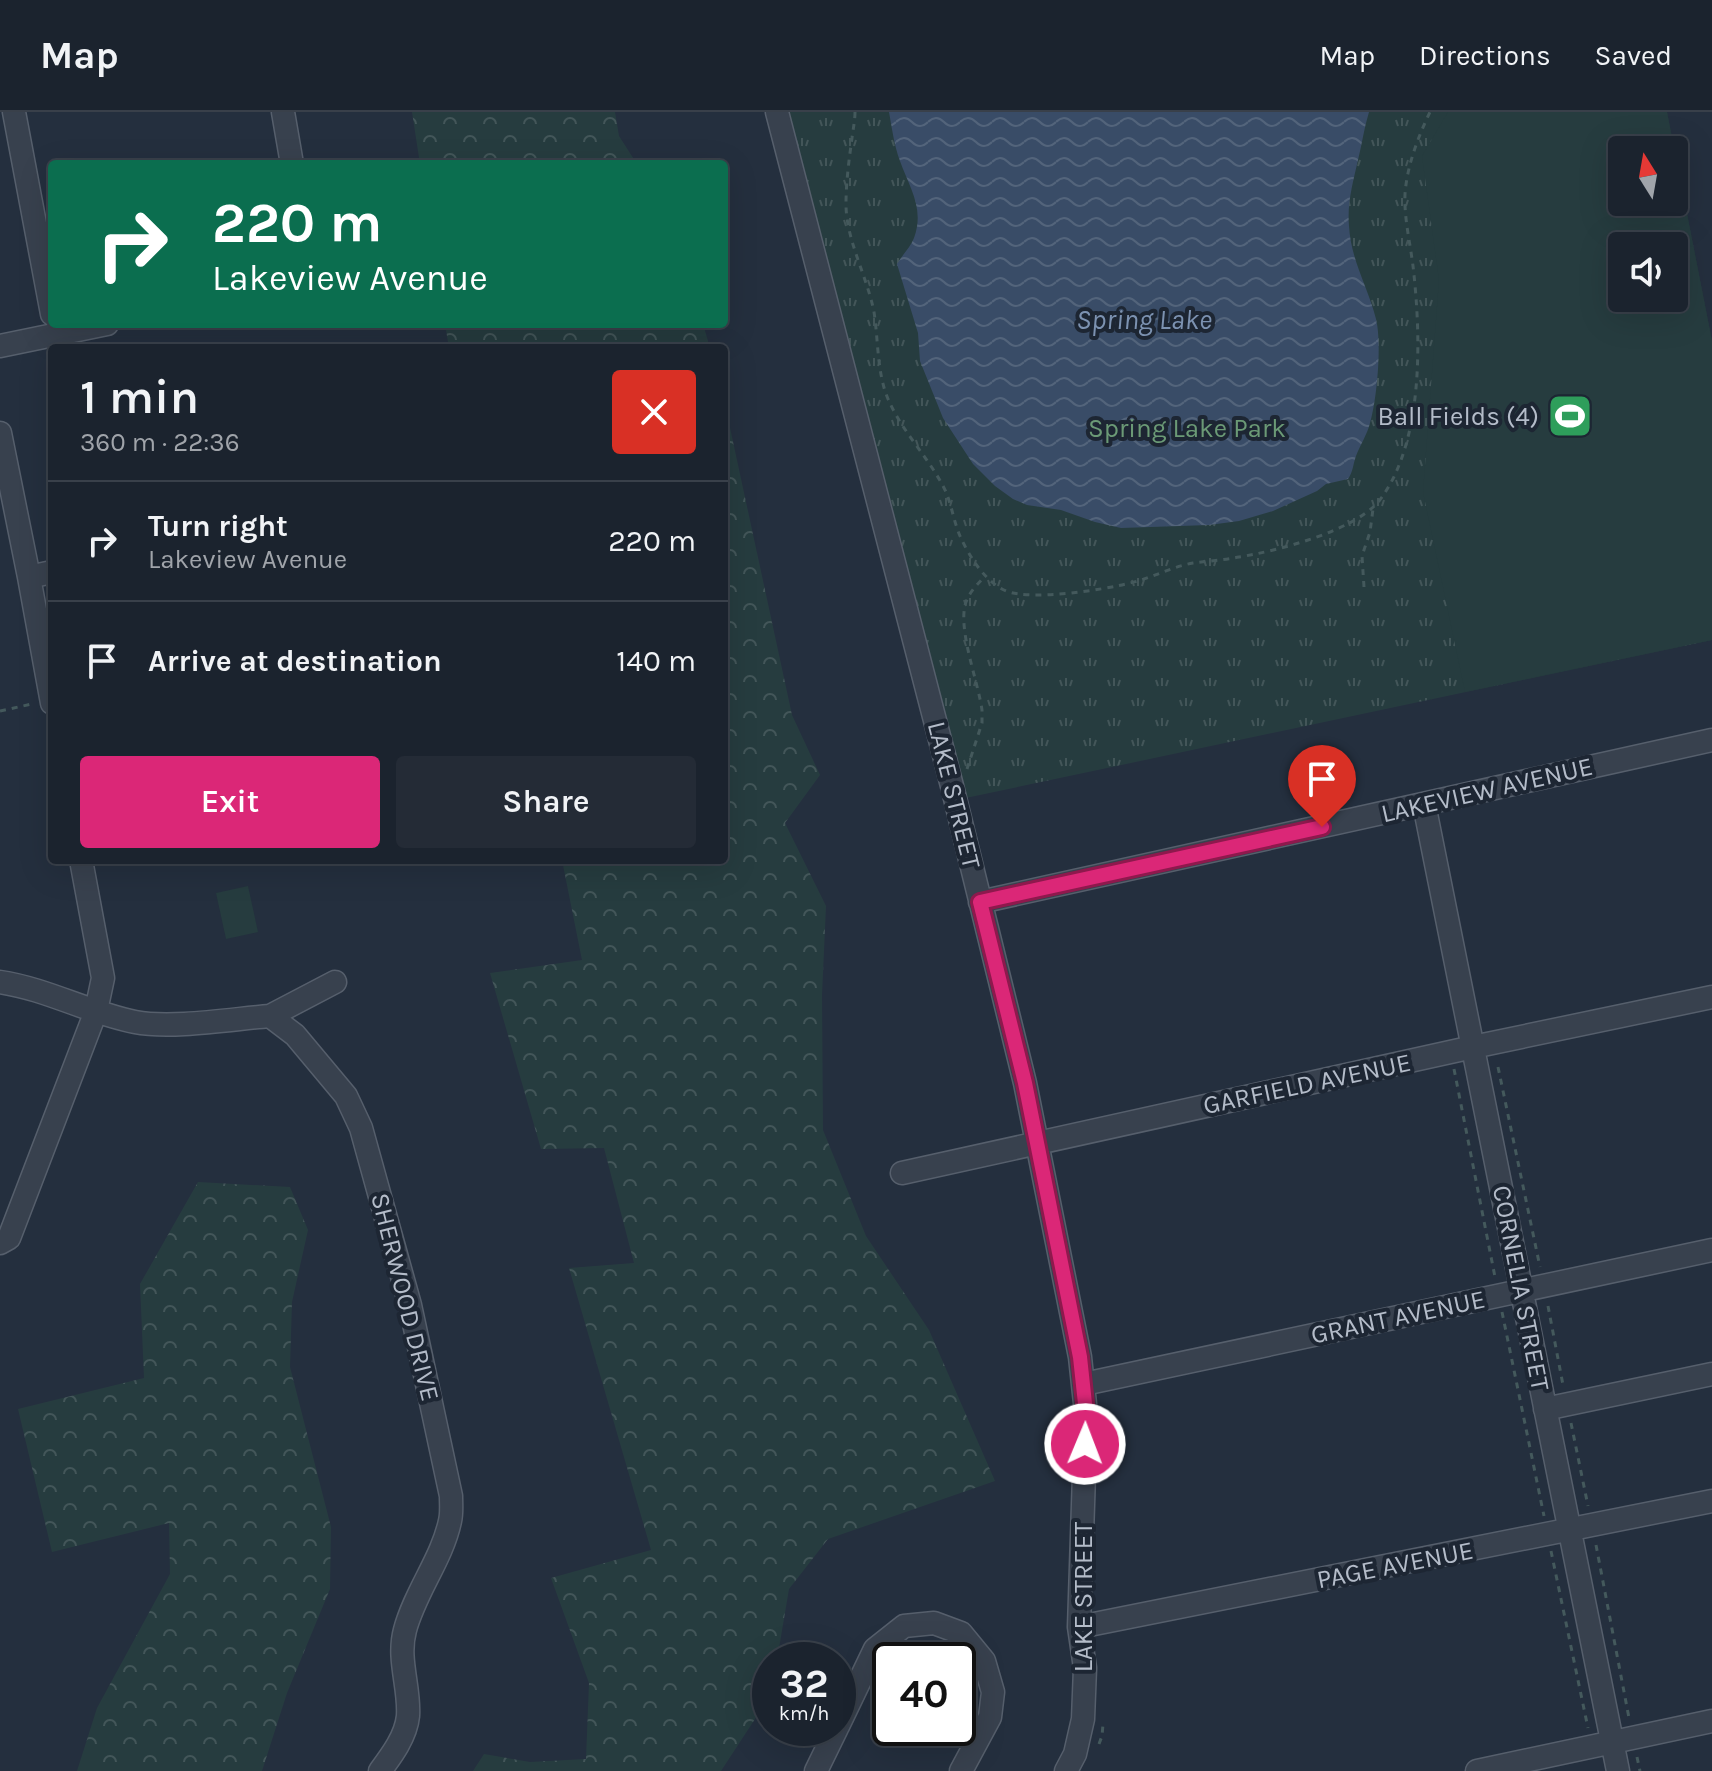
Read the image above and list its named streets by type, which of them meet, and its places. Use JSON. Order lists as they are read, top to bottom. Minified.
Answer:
{"streets":{"street":["LAKEVIEW AVENUE","LAKE STREET","GARFIELD AVENUE","CORNELIA STREET","SHERWOOD DRIVE","GRANT AVENUE","PAGE AVENUE"]},"crossings":[["LAKEVIEW AVENUE","LAKE STREET"],["LAKEVIEW AVENUE","CORNELIA STREET"],["LAKE STREET","GARFIELD AVENUE"],["LAKE STREET","GRANT AVENUE"],["LAKE STREET","PAGE AVENUE"],["GARFIELD AVENUE","CORNELIA STREET"],["CORNELIA STREET","GRANT AVENUE"],["CORNELIA STREET","PAGE AVENUE"]],"water":["Spring Lake"],"parks":["Spring Lake Park"],"places":{"sports":["Ball Fields (4)"]},"north":"top","page":{"header":"Map","nav":["Map","Directions","Saved"],"turn":["220 m","Lakeview Avenue"],"heading":["1 min","360 m · 22:36"],"list":[{"name":"Turn right","note":"Lakeview Avenue","value":"220 m"},{"name":"Arrive at destination","value":"140 m"}],"buttons":["Exit","Share"],"speed":"32 km/h","limit":"40"}}
